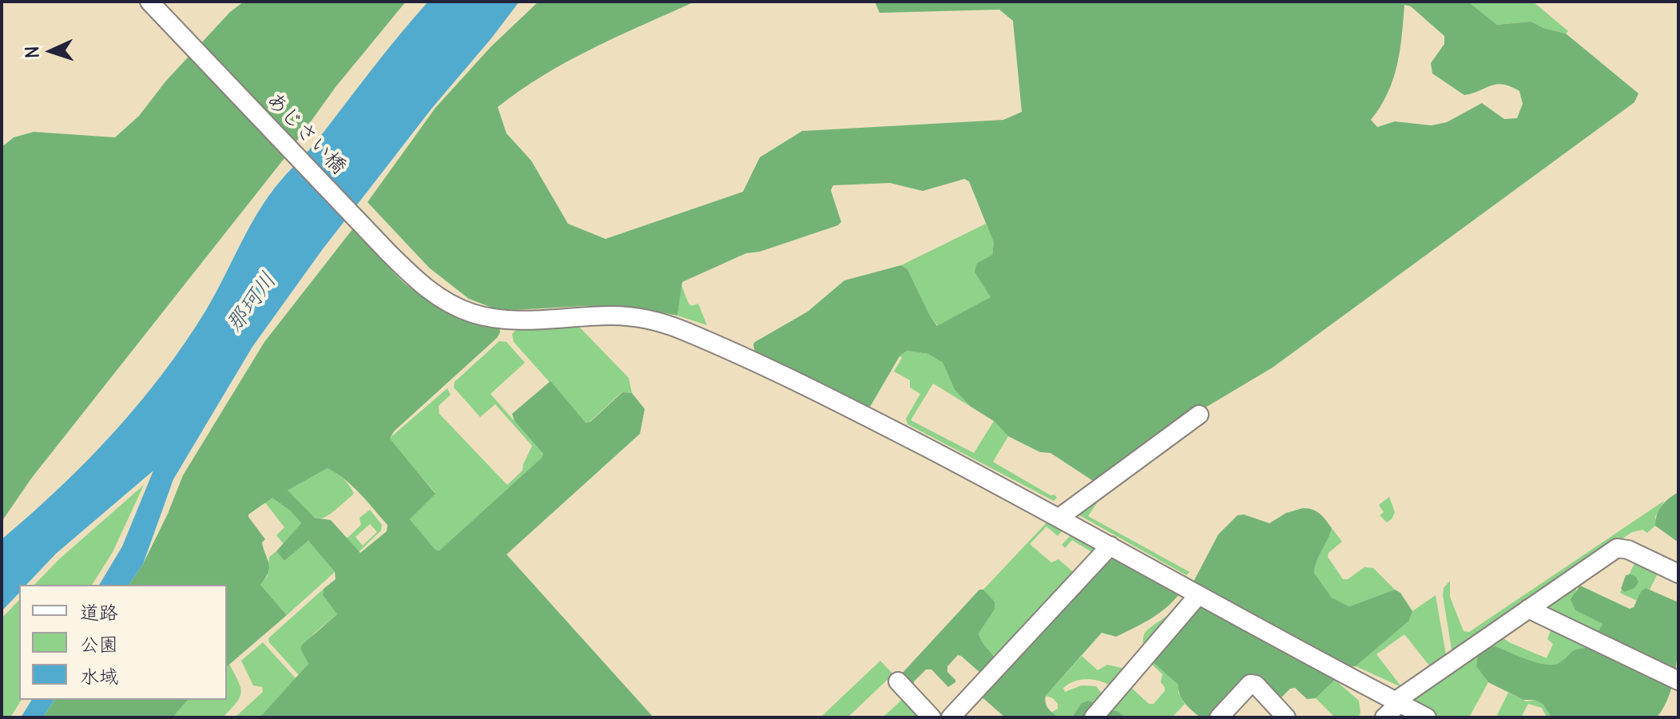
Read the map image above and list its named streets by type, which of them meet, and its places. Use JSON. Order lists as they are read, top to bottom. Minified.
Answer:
{"streets":{"street":["あじさい橋"]},"water":["那珂川"],"legend":["道路","公園","水域"],"north":"left"}
